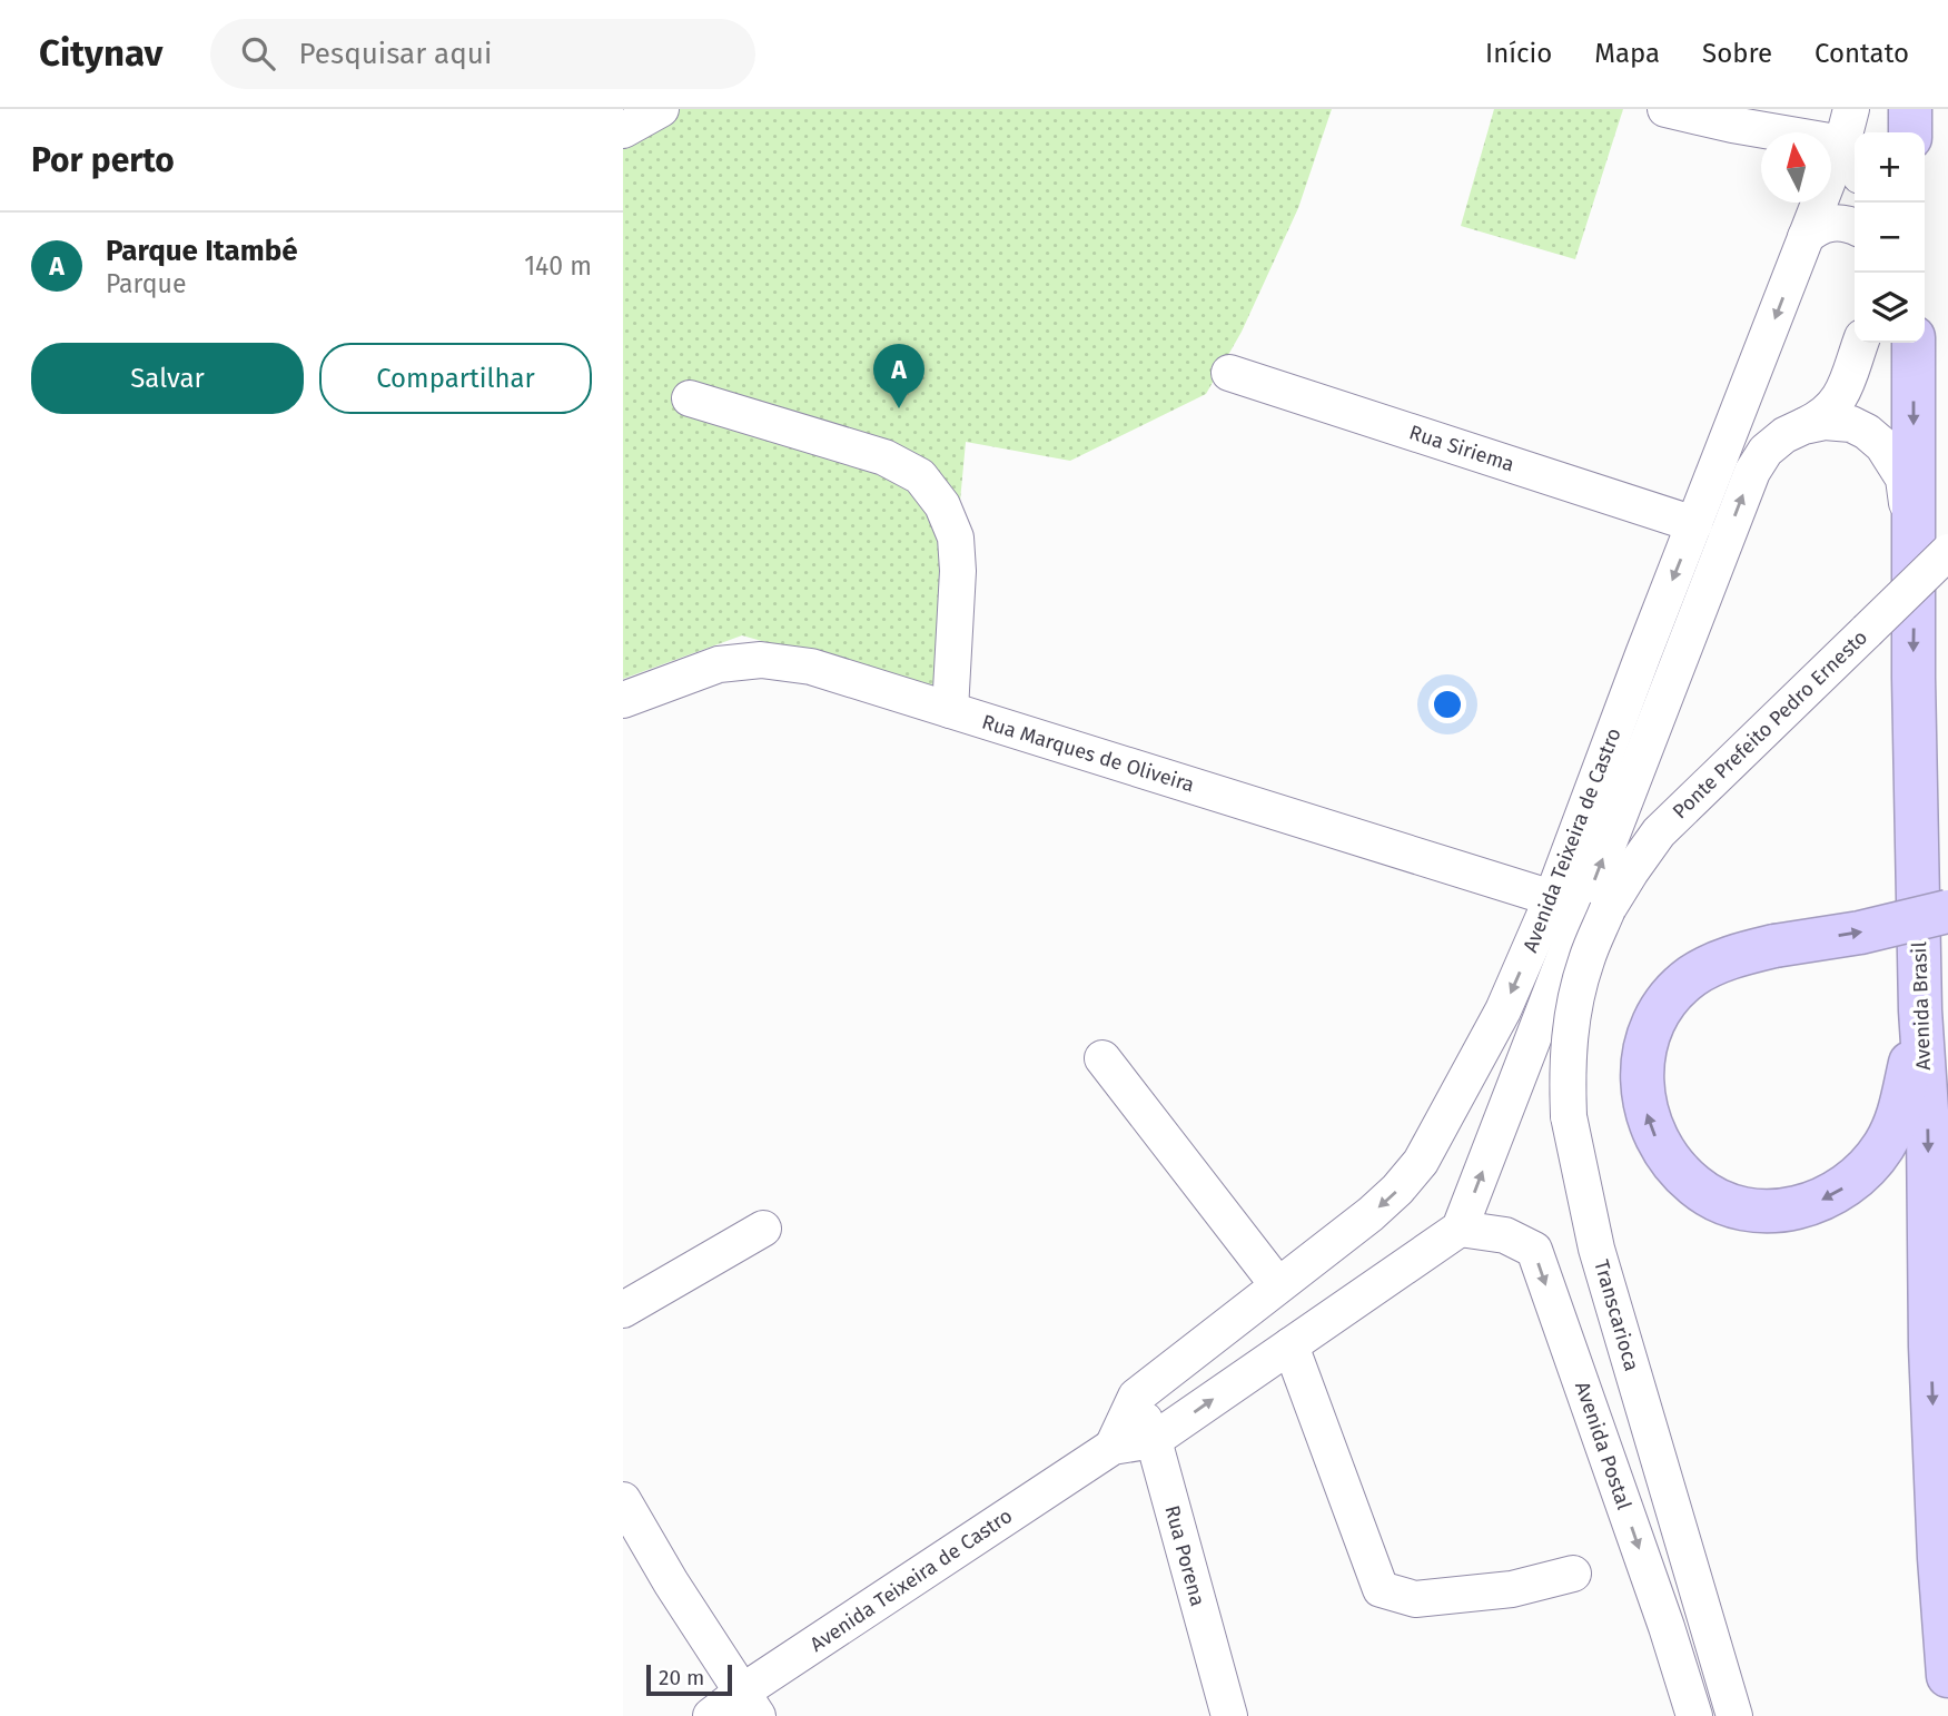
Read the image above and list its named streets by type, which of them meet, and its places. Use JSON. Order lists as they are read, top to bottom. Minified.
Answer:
{"streets":{"highway":["Avenida Brasil"],"street":["Rua Siriema","Ponte Prefeito Pedro Ernesto","Rua Marques de Oliveira","Avenida Teixeira de Castro","Transcarioca","Avenida Postal","Rua Porena"]},"crossings":[["Rua Siriema","Avenida Teixeira de Castro"],["Ponte Prefeito Pedro Ernesto","Avenida Teixeira de Castro"],["Ponte Prefeito Pedro Ernesto","Avenida Brasil"],["Ponte Prefeito Pedro Ernesto","Transcarioca"],["Rua Marques de Oliveira","Avenida Teixeira de Castro"],["Avenida Teixeira de Castro","Avenida Brasil"],["Avenida Teixeira de Castro","Avenida Postal"],["Avenida Teixeira de Castro","Rua Porena"]],"one_way":["Avenida Brasil","Avenida Postal"],"scale_bar":"20 m","north":"top","page":{"header":"Citynav","search":"Pesquisar aqui","nav":["Início","Mapa","Sobre","Contato"],"heading":"Por perto","map_buttons":["+","−"],"list":[{"mark":"A","name":"Parque Itambé","note":"Parque","value":"140 m"}],"buttons":["Salvar","Compartilhar"],"pins":"A","scale":"20 m"}}
